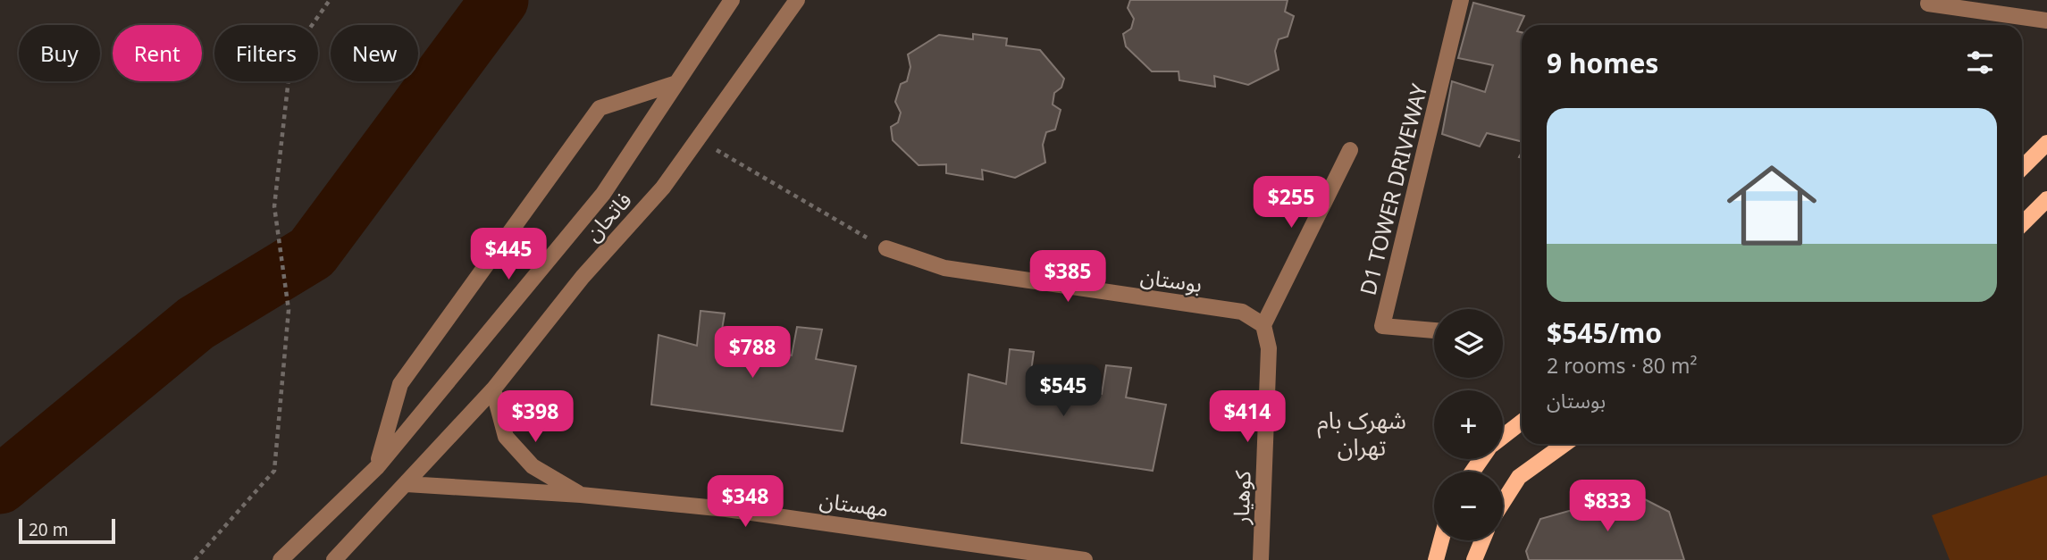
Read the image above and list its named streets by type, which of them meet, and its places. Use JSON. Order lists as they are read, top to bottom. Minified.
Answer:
{"streets":{"street":["D1 TOWER DRIVEWAY","فاتحان","بوستان","کوهیار","مهستان"]},"crossings":[["فاتحان","مهستان"],["بوستان","کوهیار"]],"districts":["شهرک بام تهران"],"scale_bar":"20 m","page":{"chip":["Buy","Rent","Filters","New"],"heading":"9 homes","list":[{"name":"$545/mo","note":"2 rooms · 80 m² · بوستان"}],"price":["$255","$445","$385","$788","$545","$398","$414","$348","$833"],"map_buttons":["+","−"],"scale":"20 m"}}
